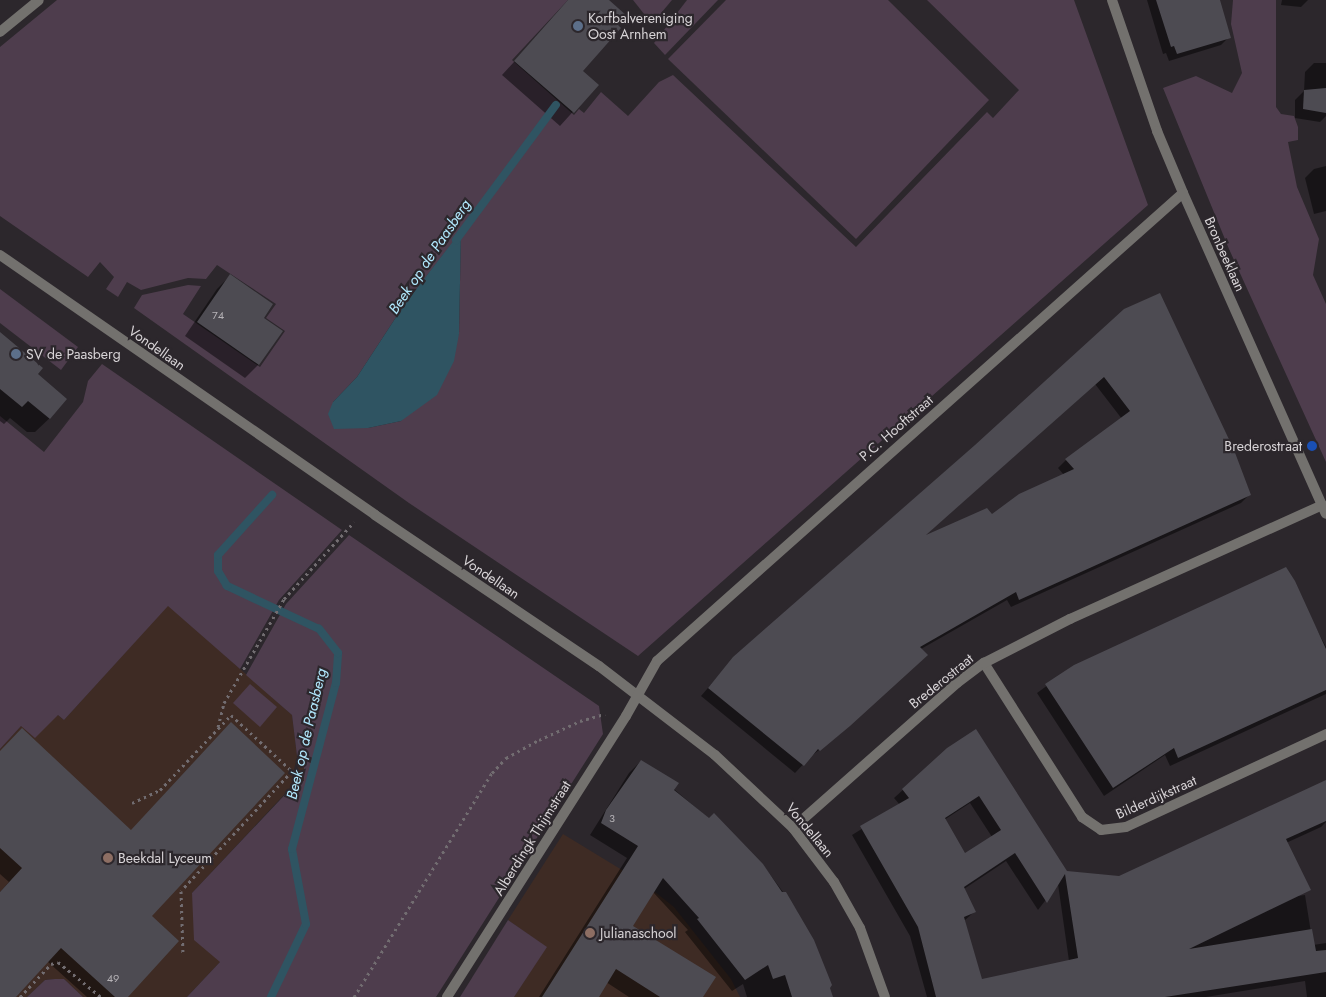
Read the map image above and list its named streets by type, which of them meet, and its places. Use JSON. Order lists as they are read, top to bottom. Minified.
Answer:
{"streets":{"street":["Bronbeeklaan","Vondellaan","P.C. Hooftstraat","Brederostraat","Bilderdijkstraat","Alberdingk Thijmstraat"]},"crossings":[["Bronbeeklaan","P.C. Hooftstraat"],["Bronbeeklaan","Brederostraat"],["Vondellaan","P.C. Hooftstraat"],["Vondellaan","Brederostraat"],["Vondellaan","Alberdingk Thijmstraat"],["P.C. Hooftstraat","Alberdingk Thijmstraat"],["Brederostraat","Bilderdijkstraat"]],"water":["Beek op de Paasberg"],"places":["Korfbalvereniging Oost Arnhem","SV de Paasberg","Brederostraat","Beekdal Lyceum","Julianaschool"],"house_numbers":["74","3","49"]}
